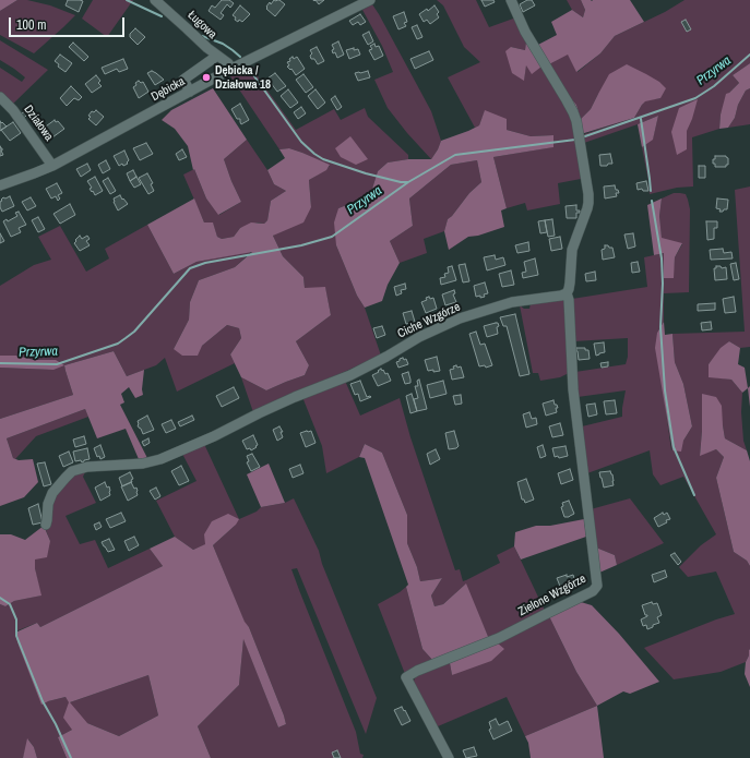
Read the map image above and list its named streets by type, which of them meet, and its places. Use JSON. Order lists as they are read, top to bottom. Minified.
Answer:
{"streets":{"street":["Ługowa","Dębicka","Działowa","Ciche Wzgórze","Zielone Wzgórze"]},"crossings":[["Ługowa","Dębicka"],["Dębicka","Działowa"],["Ciche Wzgórze","Zielone Wzgórze"]],"water":["Przyrwa"],"places":["Dębicka / Działowa 18"],"scale_bar":"100 m"}
